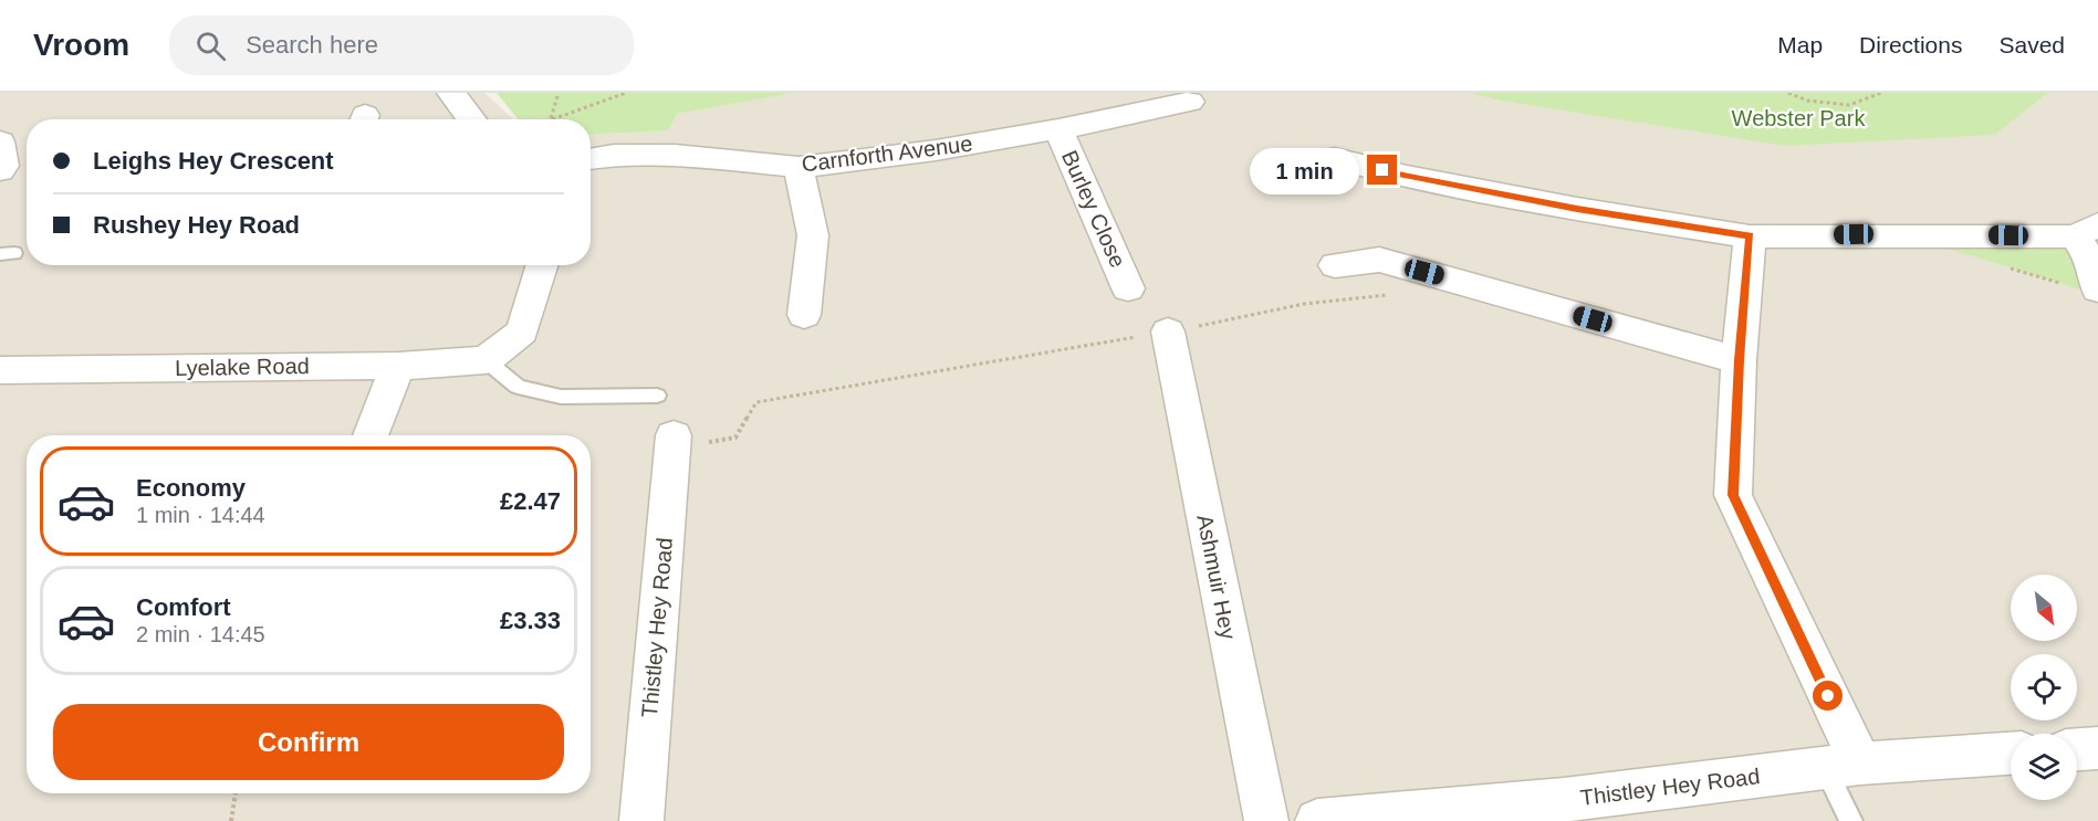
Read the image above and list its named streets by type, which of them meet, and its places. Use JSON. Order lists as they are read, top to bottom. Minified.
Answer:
{"streets":{"street":["Carnforth Avenue","Burley Close","Lyelake Road","Ashmuir Hey","Thistley Hey Road"]},"crossings":[["Carnforth Avenue","Burley Close"]],"parks":["Webster Park"],"north":"bottom right","page":{"header":"Vroom","search":"Search here","nav":["Map","Directions","Saved"],"banner":["Leighs Hey Crescent","Rushey Hey Road"],"bubble":"1 min","list":[{"name":"Economy","note":"1 min · 14:44","value":"£2.47"},{"name":"Comfort","note":"2 min · 14:45","value":"£3.33"}],"buttons":"Confirm"}}
